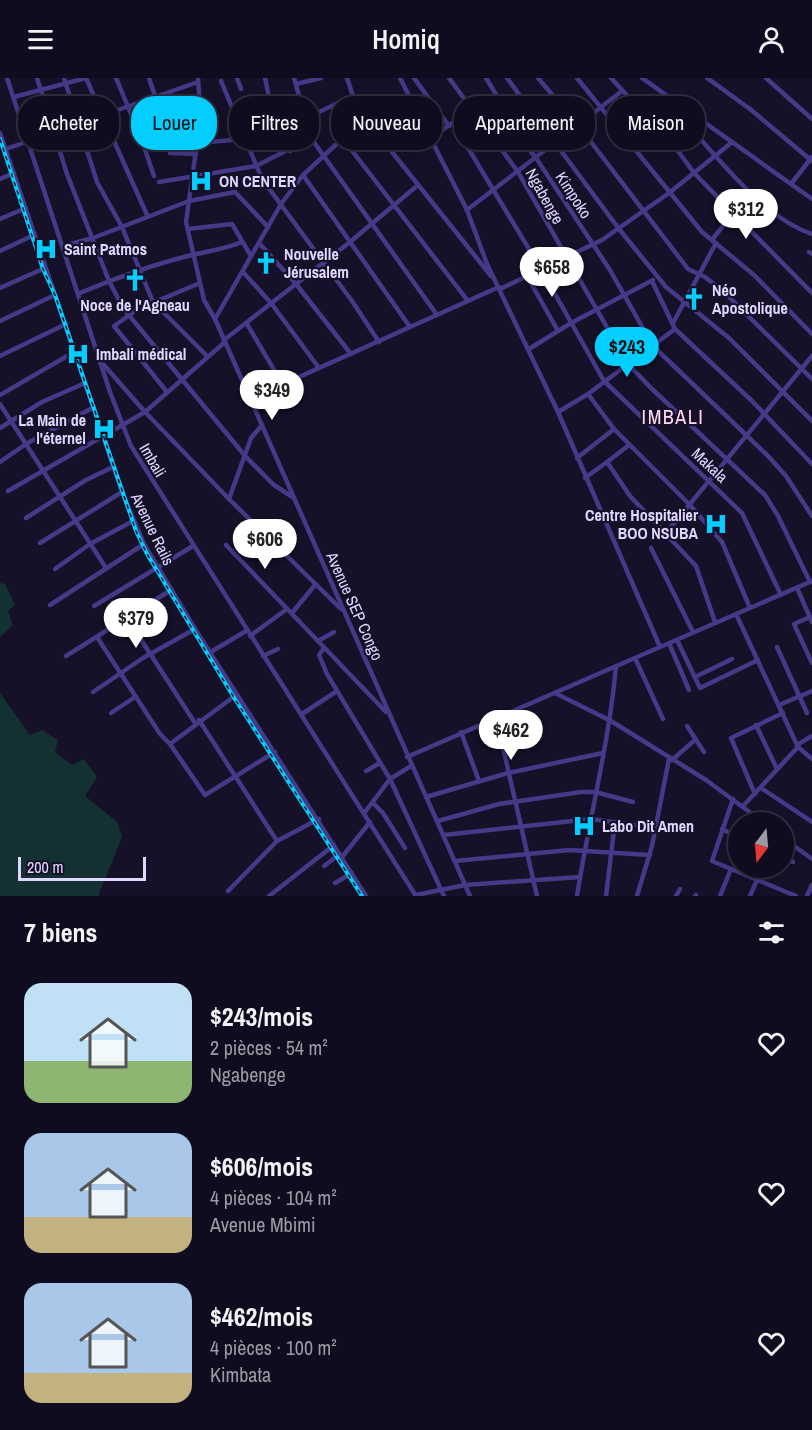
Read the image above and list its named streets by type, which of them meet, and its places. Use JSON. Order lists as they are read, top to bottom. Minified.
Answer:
{"streets":{"street":["Kimpoko","Ngabenge","Imbali","Makala","Avenue Rails","Avenue SEP Congo"]},"districts":["IMBALI"],"places":{"hospital":["ON CENTER","Saint Patmos","Imbali médical","La Main de l'éternel","Centre Hospitalier BOO NSUBA","Labo Dit Amen"],"church":["Nouvelle Jérusalem","Noce de l'Agneau","Néo Apostolique"]},"scale_bar":"200 m","north":"bottom","page":{"header":"Homiq","chip":["Acheter","Louer","Filtres","Nouveau","Appartement","Maison"],"price":["$312","$658","$243","$349","$606","$379","$462"],"scale":"200 m","heading":"7 biens","list":[{"name":"$243/mois","note":"2 pièces · 54 m² · Ngabenge"},{"name":"$606/mois","note":"4 pièces · 104 m² · Avenue Mbimi"},{"name":"$462/mois","note":"4 pièces · 100 m² · Kimbata"}]}}
